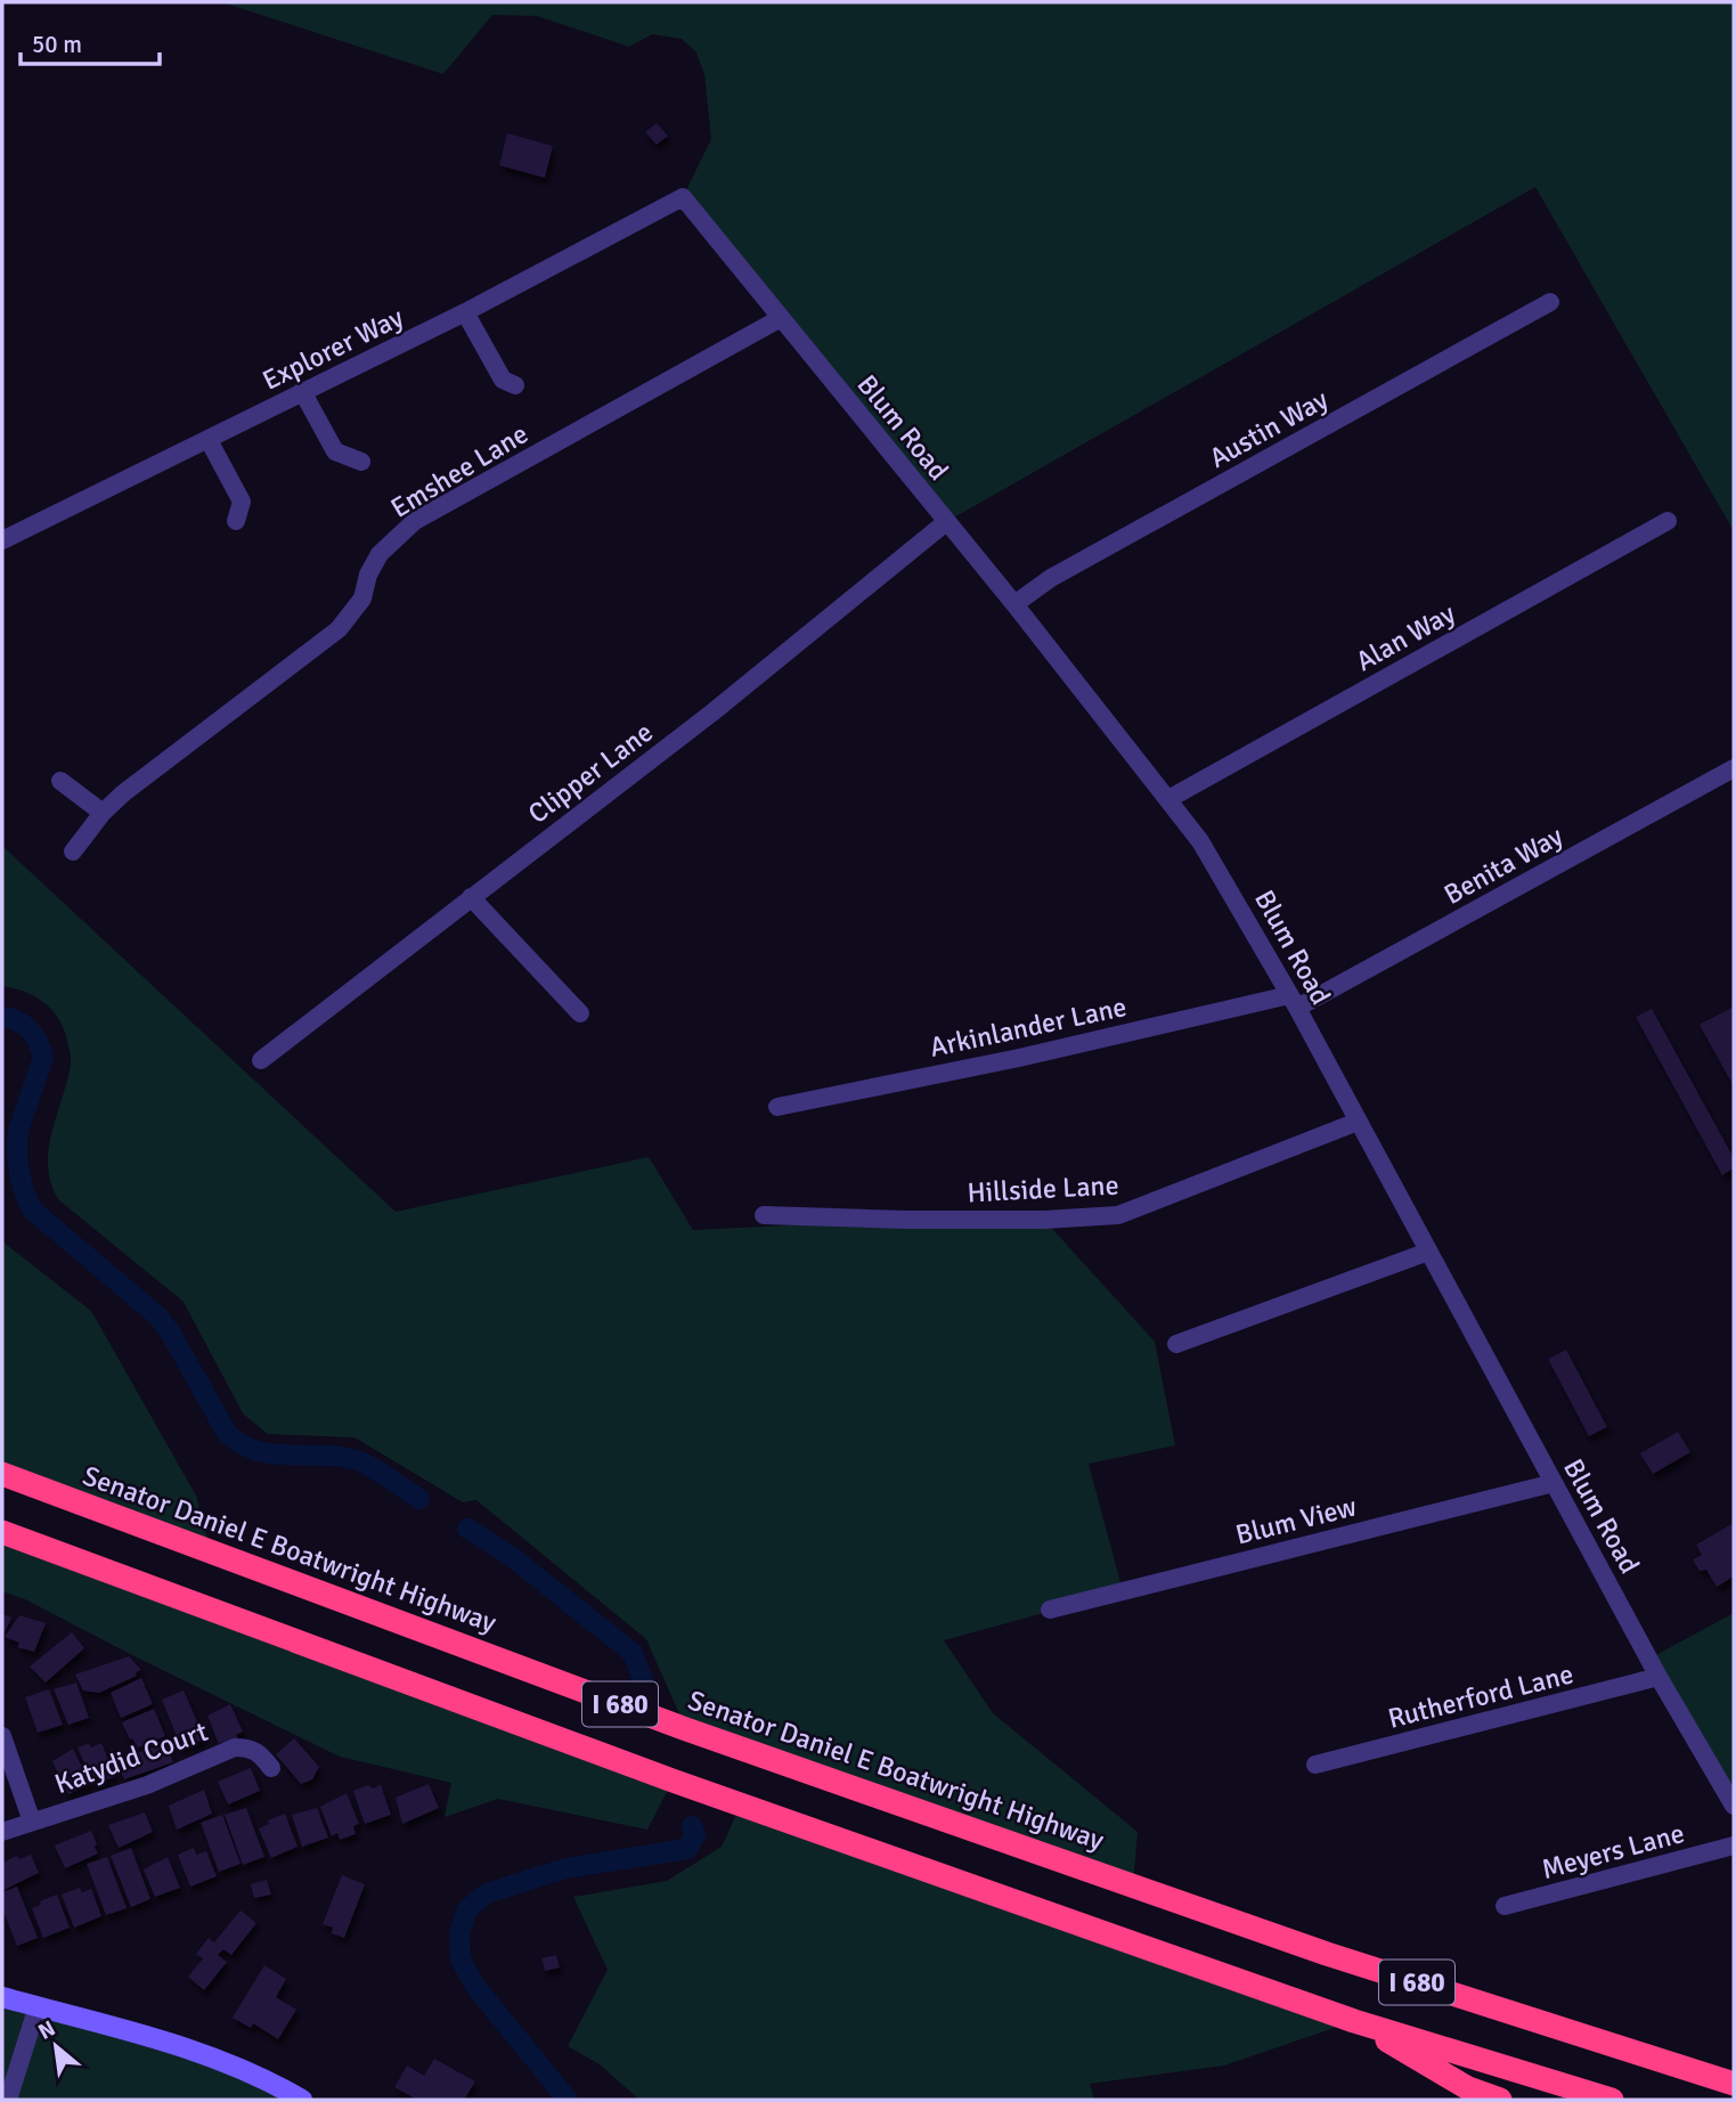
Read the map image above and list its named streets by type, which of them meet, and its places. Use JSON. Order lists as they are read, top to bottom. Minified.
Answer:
{"streets":{"highway":["Senator Daniel E Boatwright Highway","I 680"],"street":["Explorer Way","Blum Road","Austin Way","Emshee Lane","Alan Way","Clipper Lane","Benita Way","Arkinlander Lane","Hillside Lane","Blum View","Rutherford Lane","Katydid Court","Meyers Lane"]},"crossings":[["Explorer Way","Blum Road"],["Blum Road","Austin Way"],["Blum Road","Emshee Lane"],["Blum Road","Alan Way"],["Blum Road","Clipper Lane"],["Blum Road","Benita Way"],["Blum Road","Arkinlander Lane"],["Blum Road","Hillside Lane"],["Blum Road","Blum View"],["Blum Road","Rutherford Lane"],["Benita Way","Arkinlander Lane"]],"scale_bar":"50 m","north":"top left"}
